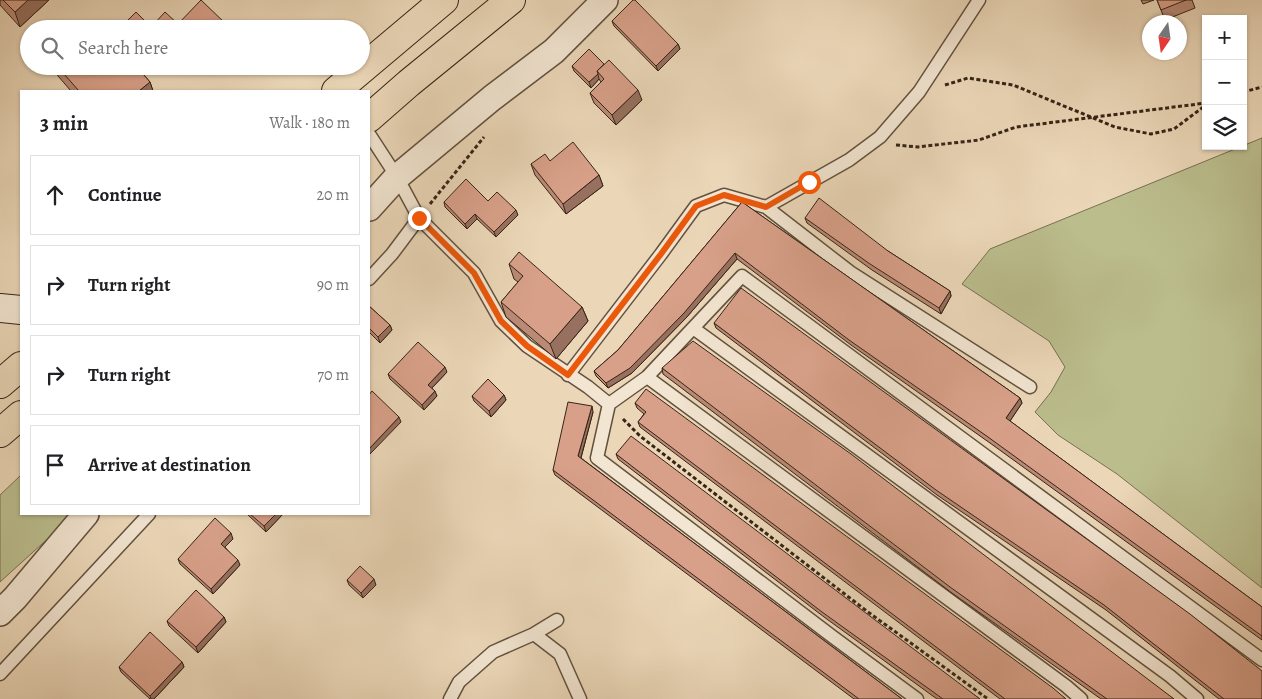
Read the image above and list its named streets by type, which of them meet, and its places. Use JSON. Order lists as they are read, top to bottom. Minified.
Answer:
{"north":"bottom","page":{"map_buttons":["+","−"],"search":"Search here","heading":["3 min","Walk · 180 m"],"list":[["Continue","20 m"],["Turn right","90 m"],["Turn right","70 m"],"Arrive at destination"]}}
